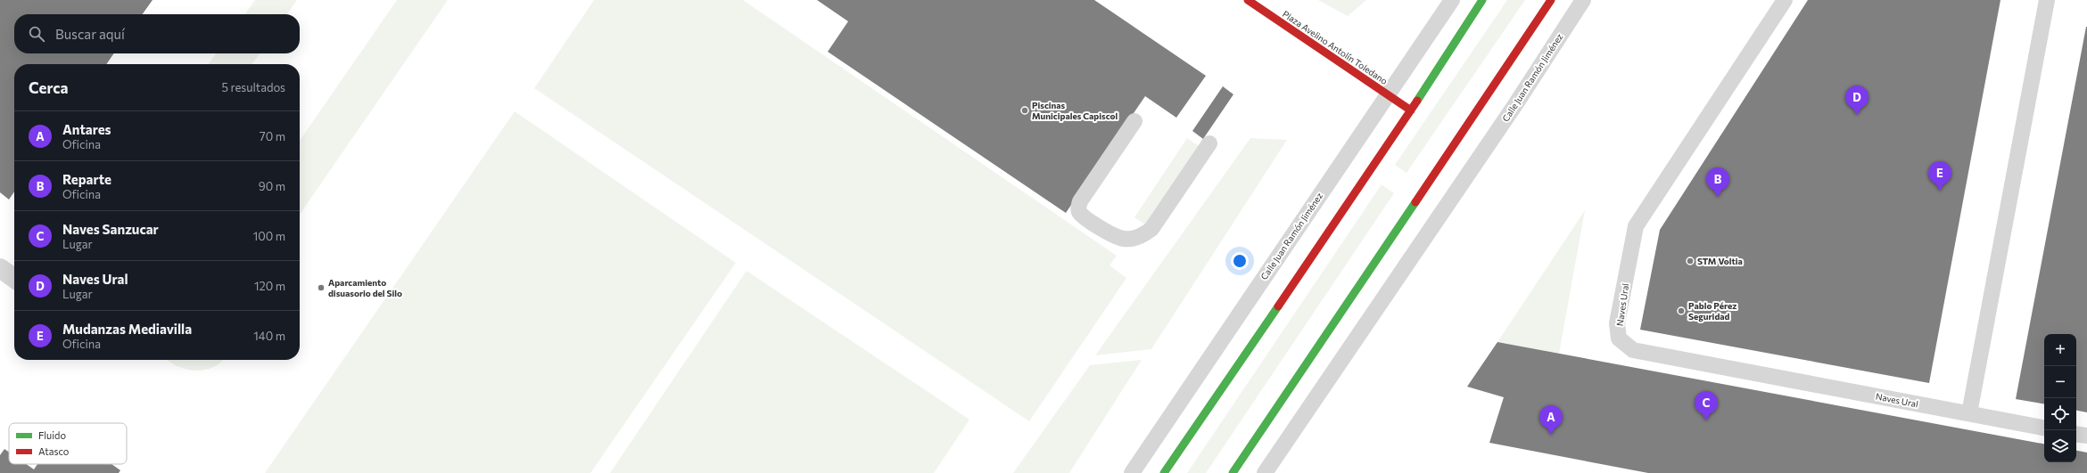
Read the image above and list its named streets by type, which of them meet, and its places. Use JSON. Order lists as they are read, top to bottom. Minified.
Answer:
{"streets":{"main road":["Plaza Avelino Antolín Toledano"],"lane":["Calle Juan Ramón Jiménez","Naves Ural"]},"crossings":[["Plaza Avelino Antolín Toledano","Calle Juan Ramón Jiménez"]],"places":["Piscinas Municipales Capiscol","STM Voltia","Aparcamiento disuasorio del Silo","Pablo Pérez Seguridad"],"legend":["Fluido","Atasco"],"page":{"search":"Buscar aquí","heading":["Cerca","5 resultados"],"pins":["D","E","B","C","A"],"list":[{"mark":"A","name":"Antares","note":"Oficina","value":"70 m"},{"mark":"B","name":"Reparte","note":"Oficina","value":"90 m"},{"mark":"C","name":"Naves Sanzucar","note":"Lugar","value":"100 m"},{"mark":"D","name":"Naves Ural","note":"Lugar","value":"120 m"},{"mark":"E","name":"Mudanzas Mediavilla","note":"Oficina","value":"140 m"}],"map_buttons":["+","−"]}}
